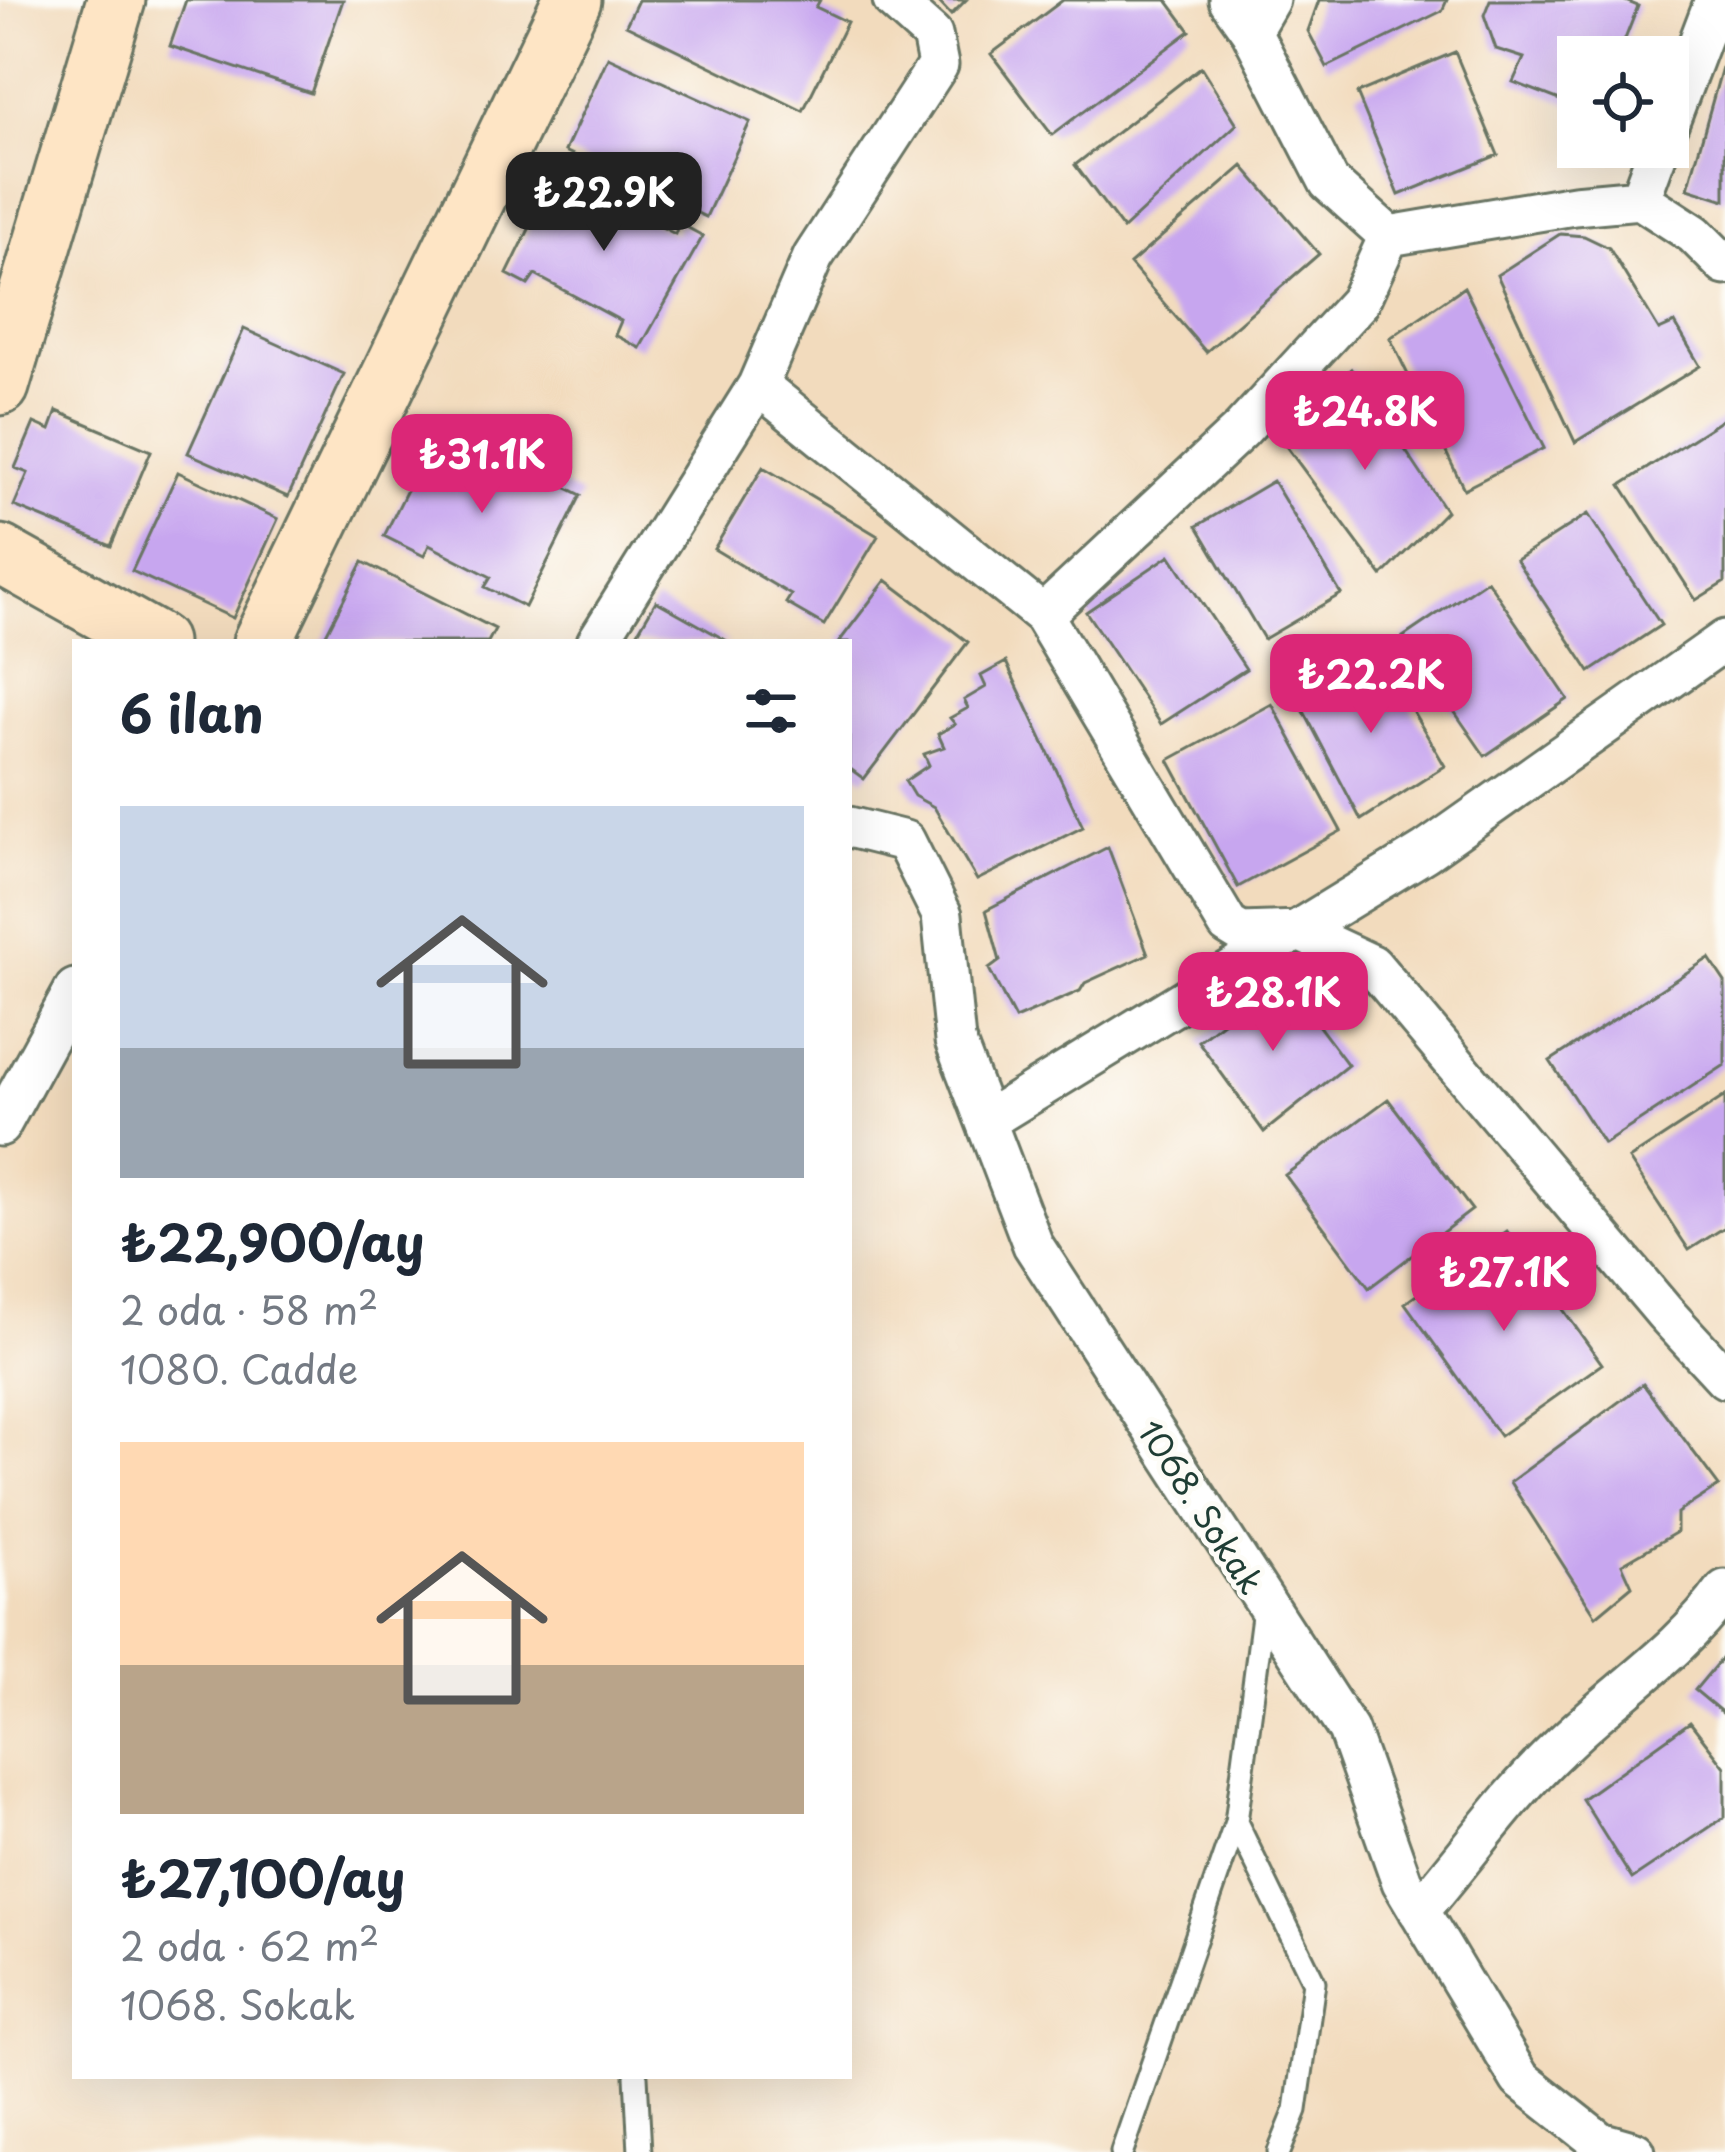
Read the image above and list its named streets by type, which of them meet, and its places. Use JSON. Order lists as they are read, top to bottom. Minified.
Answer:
{"streets":{"street":["1068. Sokak"]},"page":{"price":["₺22.9K","₺24.8K","₺31.1K","₺22.2K","₺28.1K","₺27.1K"],"heading":"6 ilan","list":[{"name":"₺22,900/ay","note":"2 oda · 58 m² · 1080. Cadde"},{"name":"₺27,100/ay","note":"2 oda · 62 m² · 1068. Sokak"}]}}
